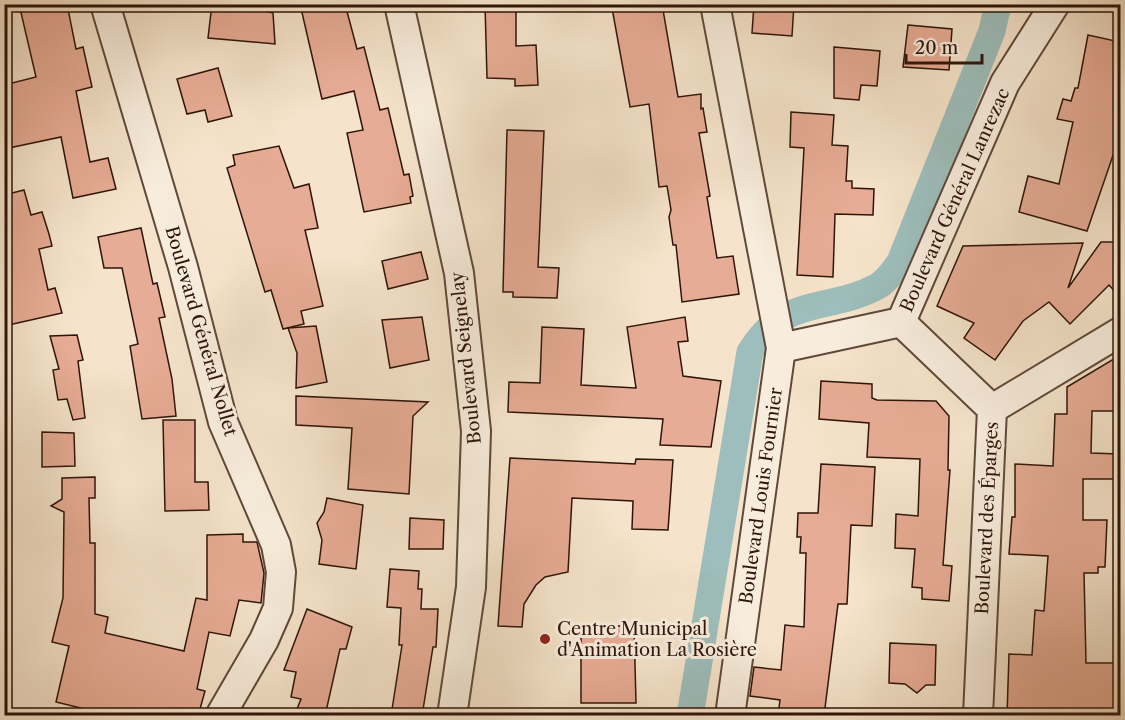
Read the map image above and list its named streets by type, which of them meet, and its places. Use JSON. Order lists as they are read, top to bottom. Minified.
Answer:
{"streets":{"street":["Boulevard Général Lanrezac","Boulevard Général Nollet","Boulevard Seignelay","Boulevard Louis Fournier","Boulevard des Éparges"]},"crossings":[["Boulevard Général Lanrezac","Boulevard Louis Fournier"],["Boulevard Général Lanrezac","Boulevard des Éparges"]],"places":["Centre Municipal d'Animation La Rosière"],"scale_bar":"20 m"}
